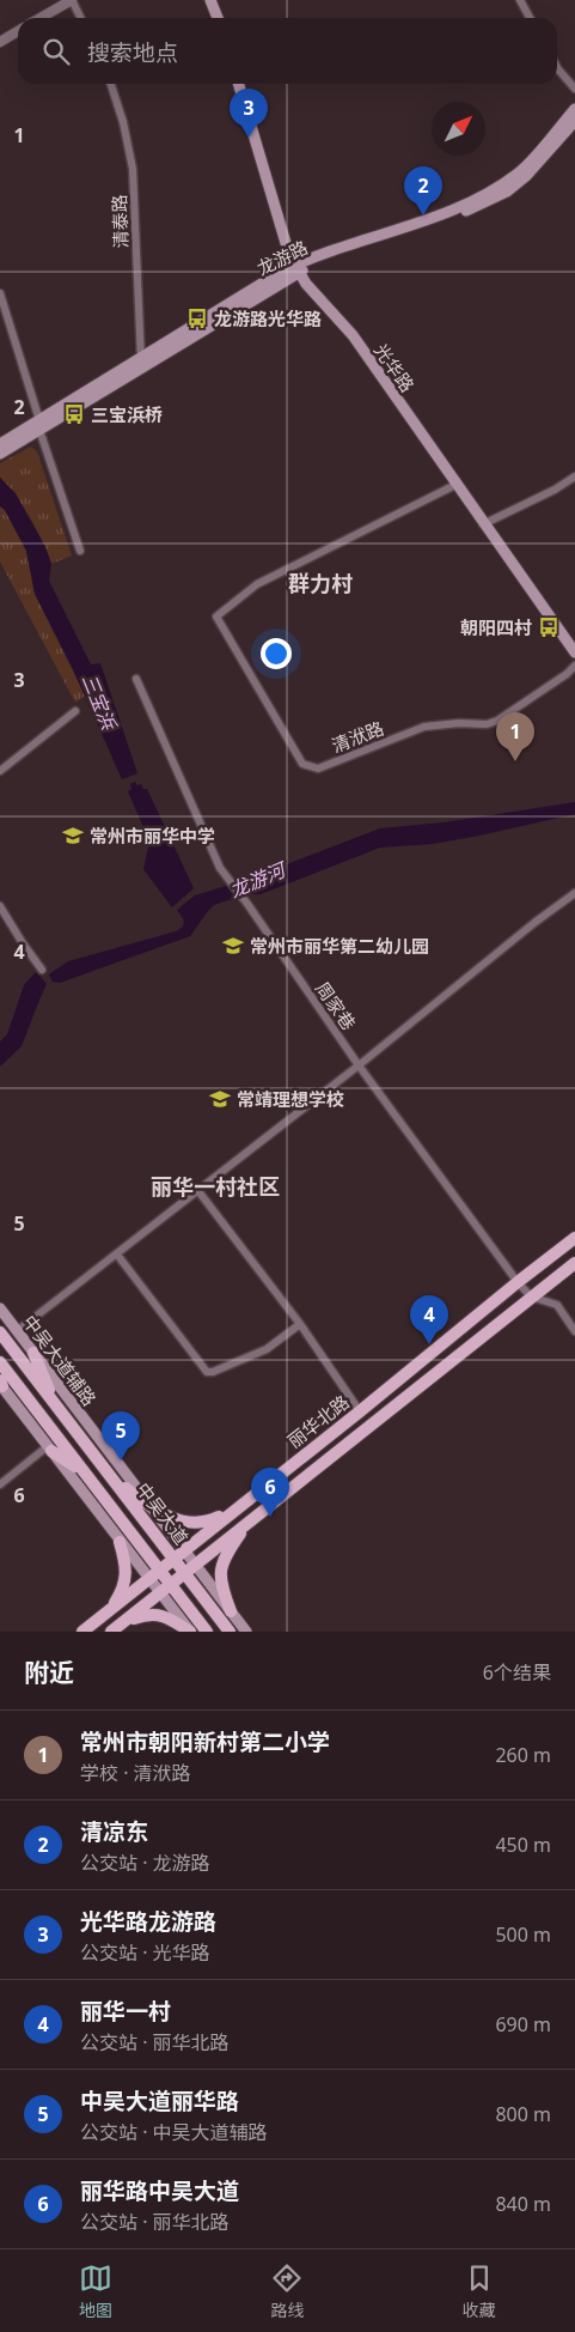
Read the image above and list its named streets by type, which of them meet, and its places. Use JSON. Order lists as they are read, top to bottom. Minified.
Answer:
{"streets":{"main road":["龙游路","光华路","中吴大道辅路","丽华北路","中吴大道"],"street":["清泰路","清洑路","周家巷"]},"crossings":[["清泰路","龙游路"],["龙游路","光华路"],["光华路","清洑路"],["周家巷","丽华北路"],["中吴大道辅路","丽华北路"],["丽华北路","中吴大道"]],"districts":["群力村","丽华一村社区"],"water":["三宝浜","龙游河"],"places":{"bus stop":["龙游路光华路","三宝浜桥","朝阳四村"],"school or university":["常州市丽华中学","常州市丽华第二幼儿园","常靖理想学校"]},"north":"top right","page":{"search":"搜索地点","pins":["3","2","1","4","5","6"],"heading":["附近","6个结果"],"list":[{"mark":"1","name":"常州市朝阳新村第二小学","note":"学校 · 清洑路","value":"260 m"},{"mark":"2","name":"清凉东","note":"公交站 · 龙游路","value":"450 m"},{"mark":"3","name":"光华路龙游路","note":"公交站 · 光华路","value":"500 m"},{"mark":"4","name":"丽华一村","note":"公交站 · 丽华北路","value":"690 m"},{"mark":"5","name":"中吴大道丽华路","note":"公交站 · 中吴大道辅路","value":"800 m"},{"mark":"6","name":"丽华路中吴大道","note":"公交站 · 丽华北路","value":"840 m"}],"nav":["地图","路线","收藏"]},"grid":{"rows":["1","2","3","4","5","6"]}}
